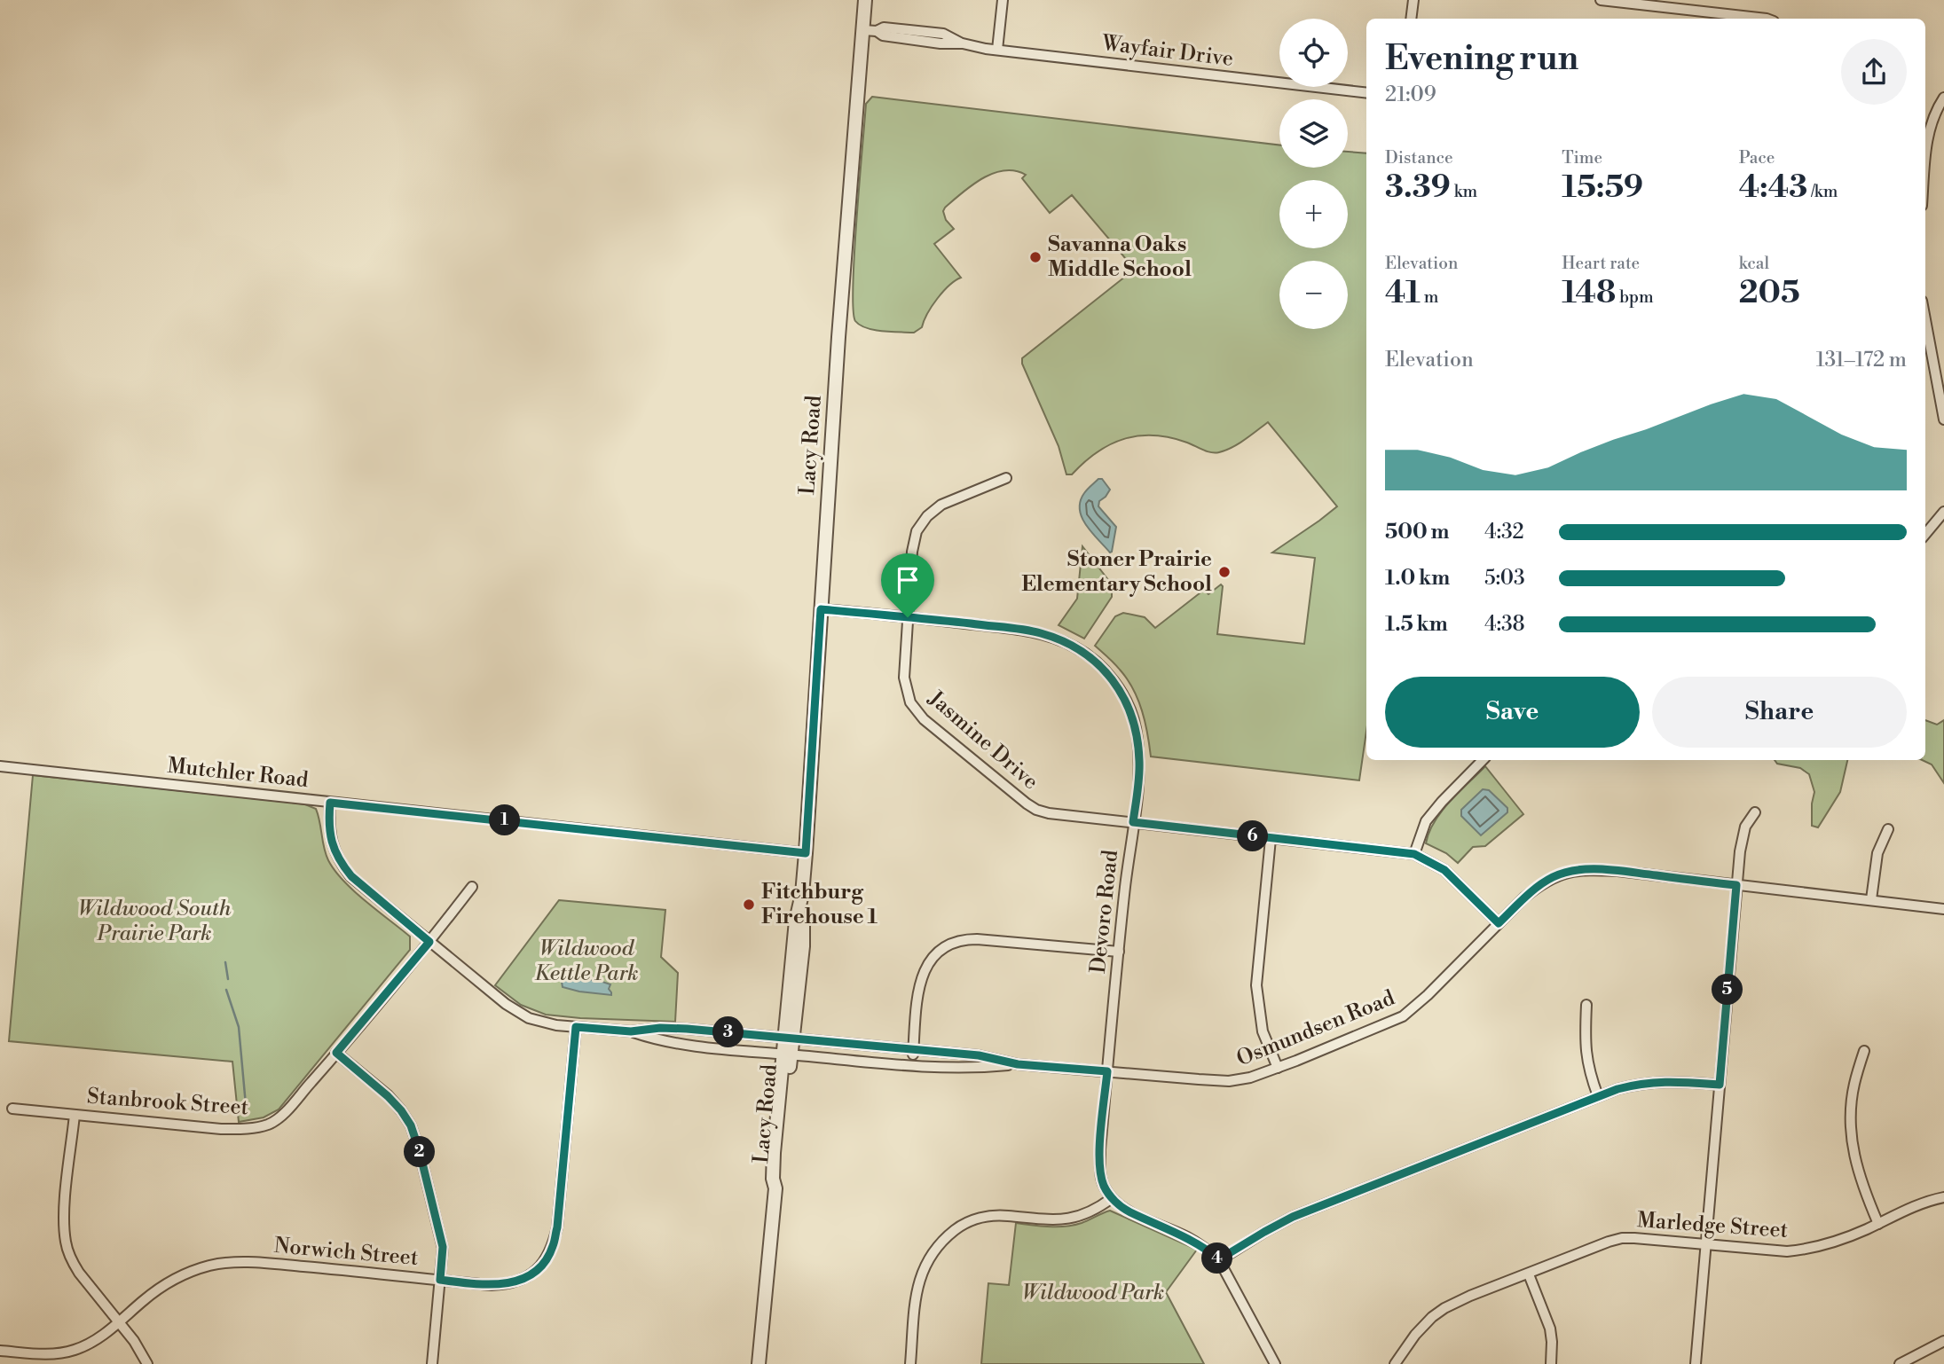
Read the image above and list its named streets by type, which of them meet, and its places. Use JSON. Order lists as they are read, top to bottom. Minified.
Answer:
{"streets":{"street":["Wayfair Drive","Lacy Road","Jasmine Drive","Mutchler Road","Devoro Road","Osmundsen Road","Stanbrook Street","Marledge Street","Norwich Street"]},"crossings":[["Wayfair Drive","Lacy Road"],["Lacy Road","Mutchler Road"],["Lacy Road","Devoro Road"],["Lacy Road","Osmundsen Road"],["Jasmine Drive","Devoro Road"],["Jasmine Drive","Osmundsen Road"],["Mutchler Road","Osmundsen Road"],["Devoro Road","Osmundsen Road"],["Osmundsen Road","Stanbrook Street"],["Osmundsen Road","Norwich Street"]],"parks":["Wildwood South Prairie Park","Wildwood Kettle Park","Wildwood Park"],"places":["Savanna Oaks Middle School","Stoner Prairie Elementary School","Fitchburg Firehouse 1"],"page":{"map_buttons":["+","−"],"heading":["Evening run","21:09"],"stats":[["Distance","3.39 km"],["Time","15:59"],["Pace","4:43 /km"],["Elevation","41 m"],["Heart rate","148 bpm"],["kcal","205"]],"chart":["Elevation","131–172 m"],"list":[{"name":"500 m","note":"4:32"},{"name":"1.0 km","note":"5:03"},{"name":"1.5 km","note":"4:38"}],"buttons":["Save","Share"],"pins":["1","6","5","3","2","4"]}}
